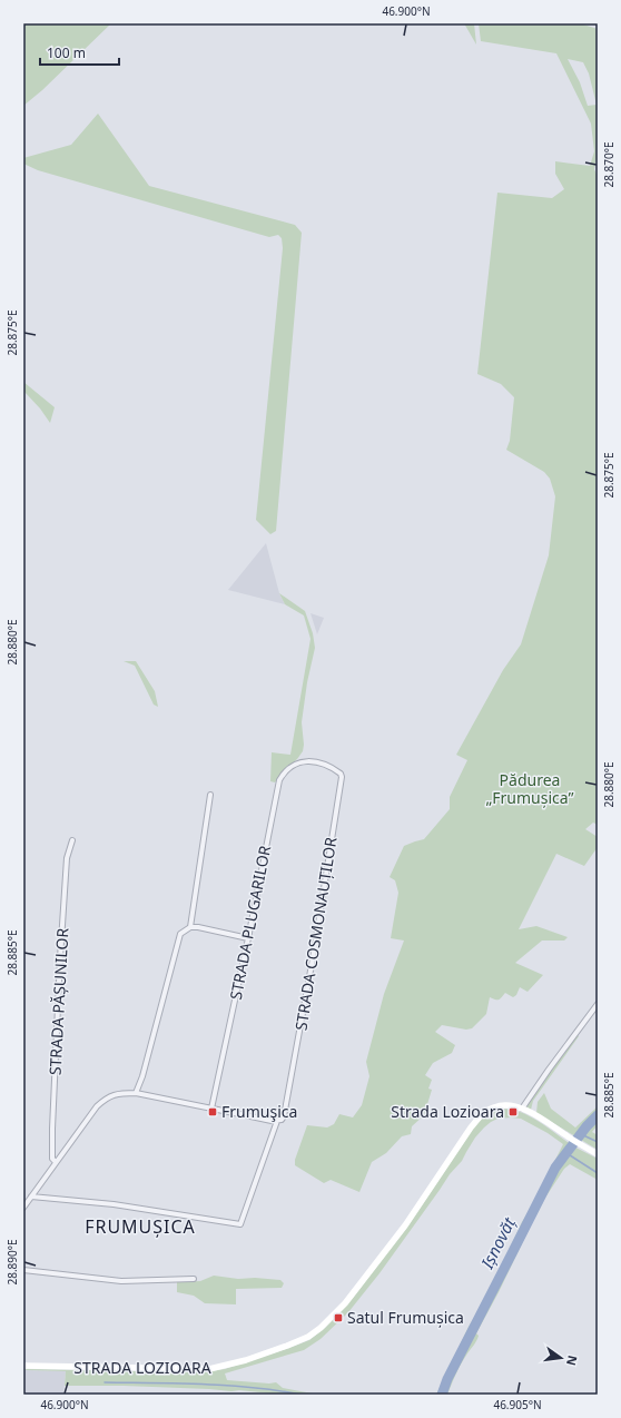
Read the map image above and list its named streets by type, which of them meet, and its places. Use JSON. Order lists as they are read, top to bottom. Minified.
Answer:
{"streets":{"street":["STRADA PLUGARILOR","STRADA COSMONAUȚILOR","STRADA PĂȘUNILOR","STRADA LOZIOARA"]},"crossings":[["STRADA PLUGARILOR","STRADA COSMONAUȚILOR"]],"districts":["FRUMUȘICA"],"water":["Ișnovăț"],"parks":["Pădurea „Frumușica”"],"places":{"transit":["Frumuşica","Strada Lozioara","Satul Frumușica"]},"scale_bar":"100 m","north":"right","coordinates":["46.900°N","28.870°E","28.875°E","28.880°E","28.885°E","28.890°E","46.905°N"]}
